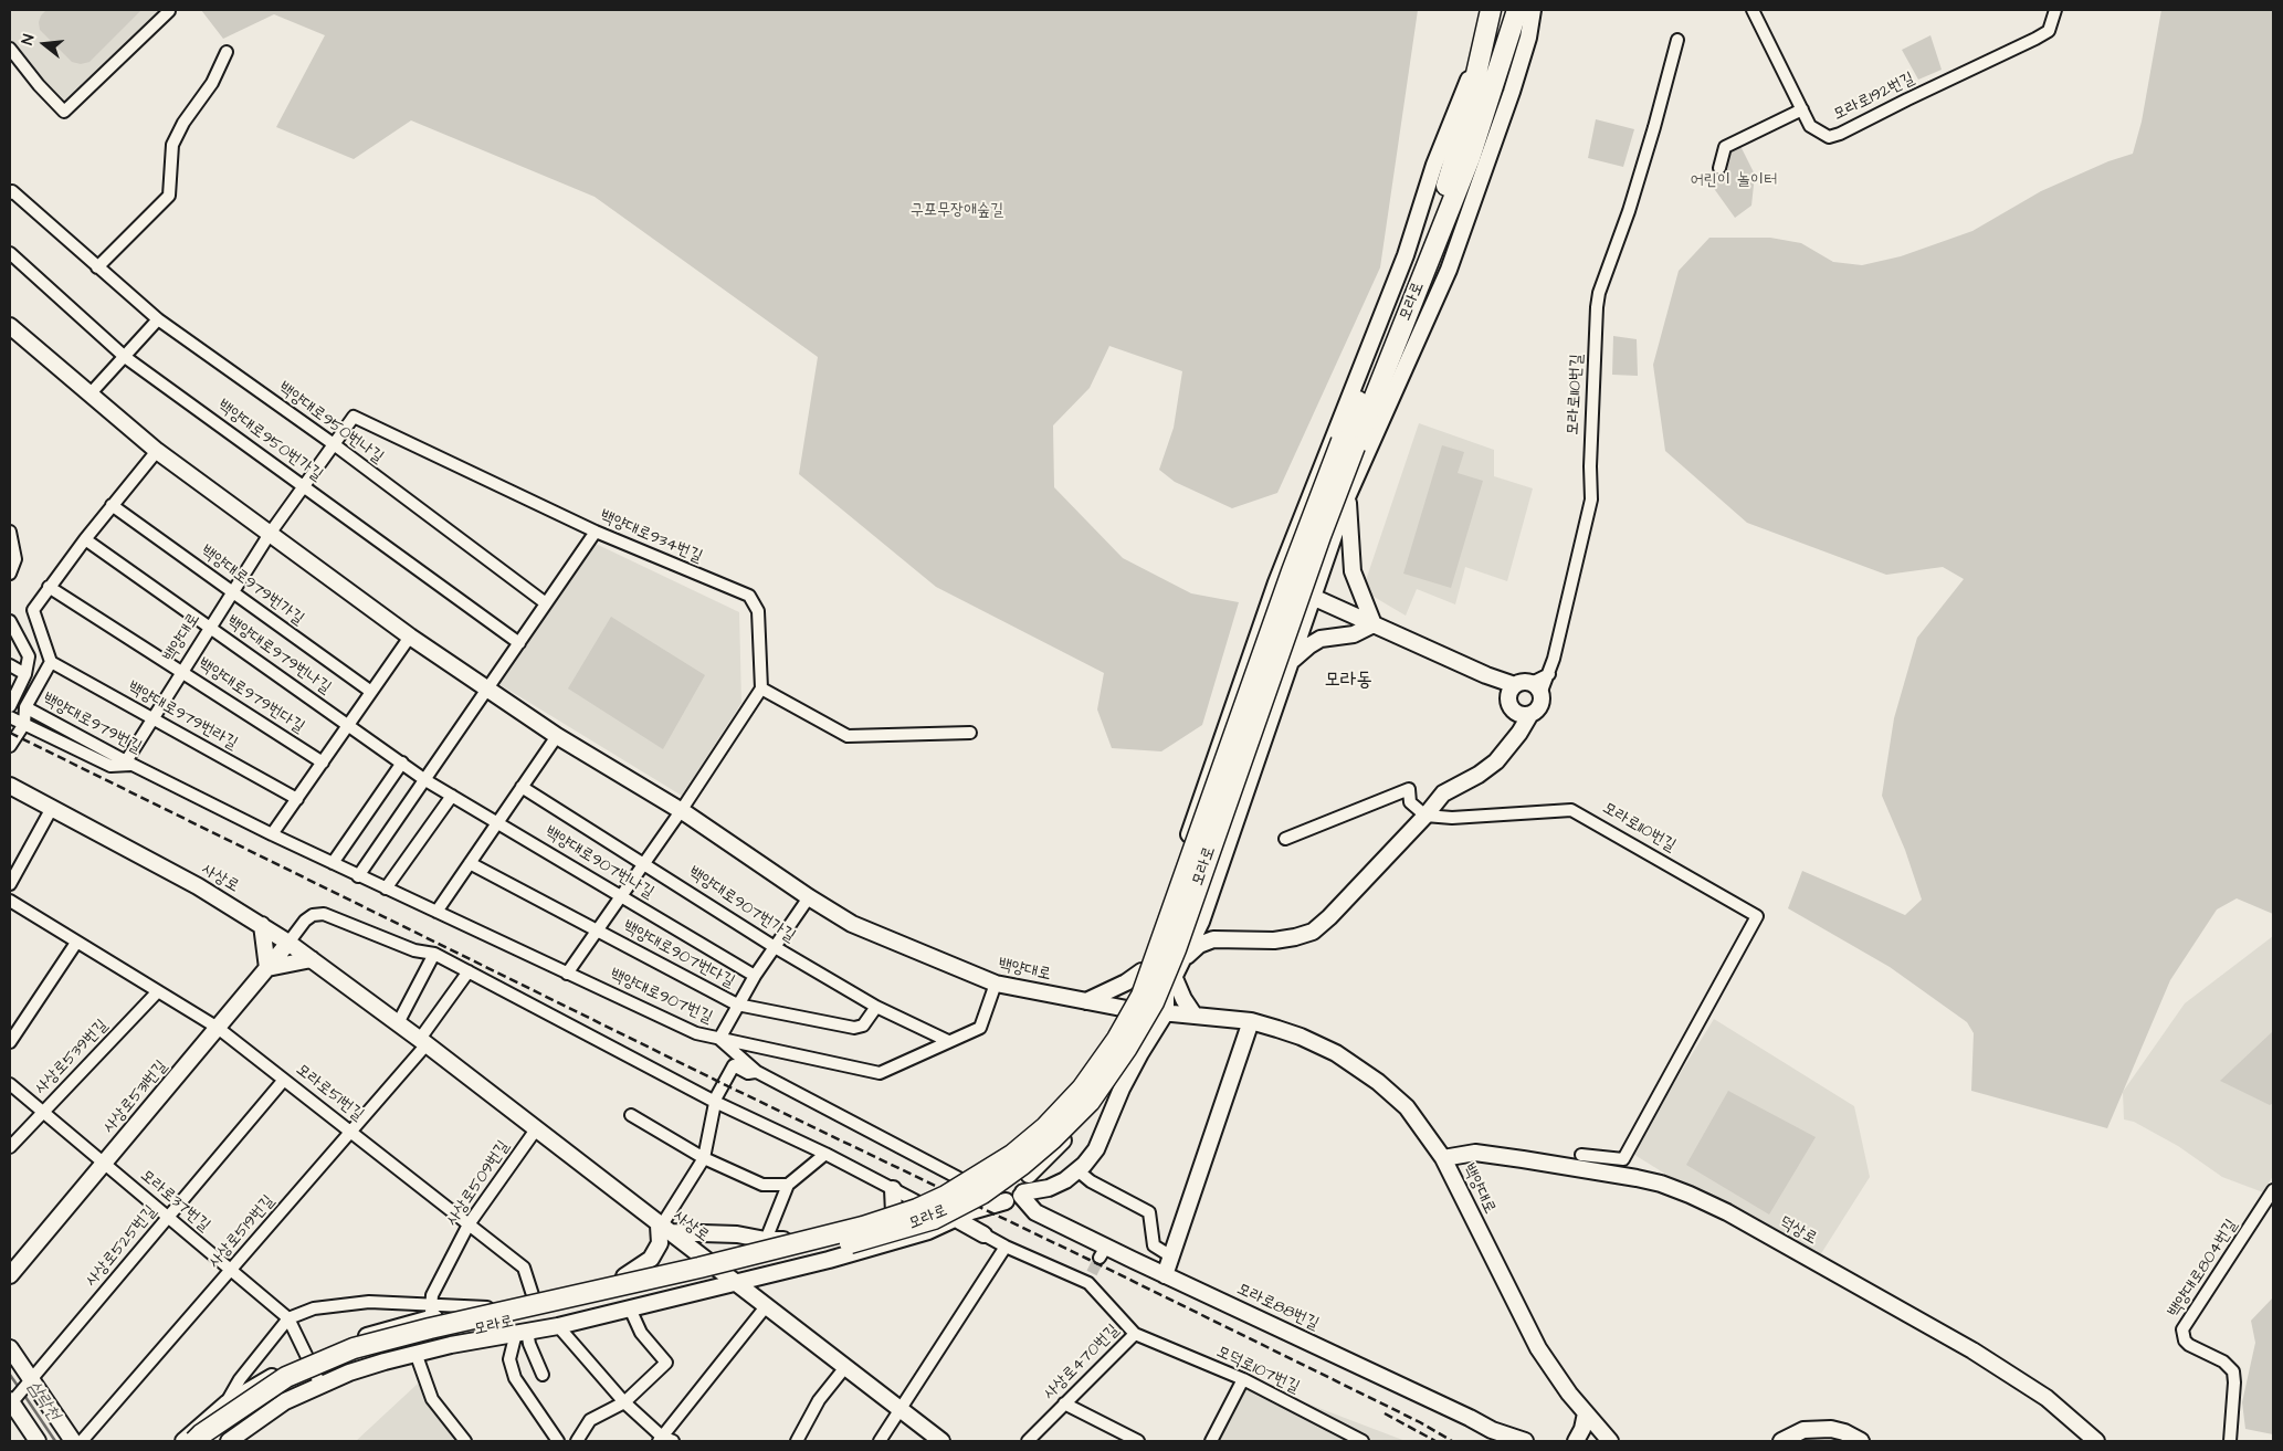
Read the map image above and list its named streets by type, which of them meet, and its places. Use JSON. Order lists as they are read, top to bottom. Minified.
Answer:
{"streets":{"highway":["모라로"],"main road":["모라로110번길","백양대로","사상로","사상로531번길","덕상로","모라로88번길"],"street":["모라로192번길","백양대로950번나길","백양대로950번가길","백양대로934번길","백양대로979번가길","백양대로979번나길","백양대로979번다길","백양대로979번라길","백양대로979번길","백양대로907번나길","백양대로907번가길","백양대로907번다길","백양대로907번길","사상로539번길","모라로51번길","사상로509번길","모라로37번길","사상로519번길","사상로525번길","백양대로804번길","사상로470번길","모덕로107번길"]},"crossings":[["모라로","백양대로"],["모라로","사상로"],["모라로","모라로51번길"],["모라로","사상로509번길"],["모라로","모라로37번길"],["모라로","모라로88번길"],["백양대로950번나길","백양대로934번길"],["백양대로950번나길","백양대로"],["백양대로950번가길","백양대로"],["백양대로934번길","백양대로"],["백양대로979번가길","백양대로"],["백양대로","백양대로979번나길"],["백양대로","백양대로979번다길"],["백양대로","백양대로979번라길"],["백양대로","백양대로979번길"],["백양대로","백양대로907번길"],["백양대로","덕상로"],["백양대로979번나길","백양대로907번나길"],["백양대로979번라길","백양대로979번길"],["백양대로979번길","백양대로907번길"],["사상로","사상로531번길"],["사상로","사상로509번길"],["사상로","사상로519번길"],["백양대로907번가길","백양대로907번다길"],["백양대로907번가길","백양대로907번길"],["사상로539번길","모라로51번길"],["사상로539번길","모라로37번길"],["모라로51번길","사상로531번길"],["모라로51번길","사상로509번길"],["모라로51번길","사상로519번길"],["모라로51번길","사상로525번길"],["사상로531번길","모라로37번길"],["모라로37번길","사상로519번길"],["모라로37번길","사상로525번길"],["사상로470번길","모덕로107번길"]],"districts":["모라동"],"water":["삼락천"],"parks":["어린이 놀이터","구포무장애숲길"],"north":"left"}
